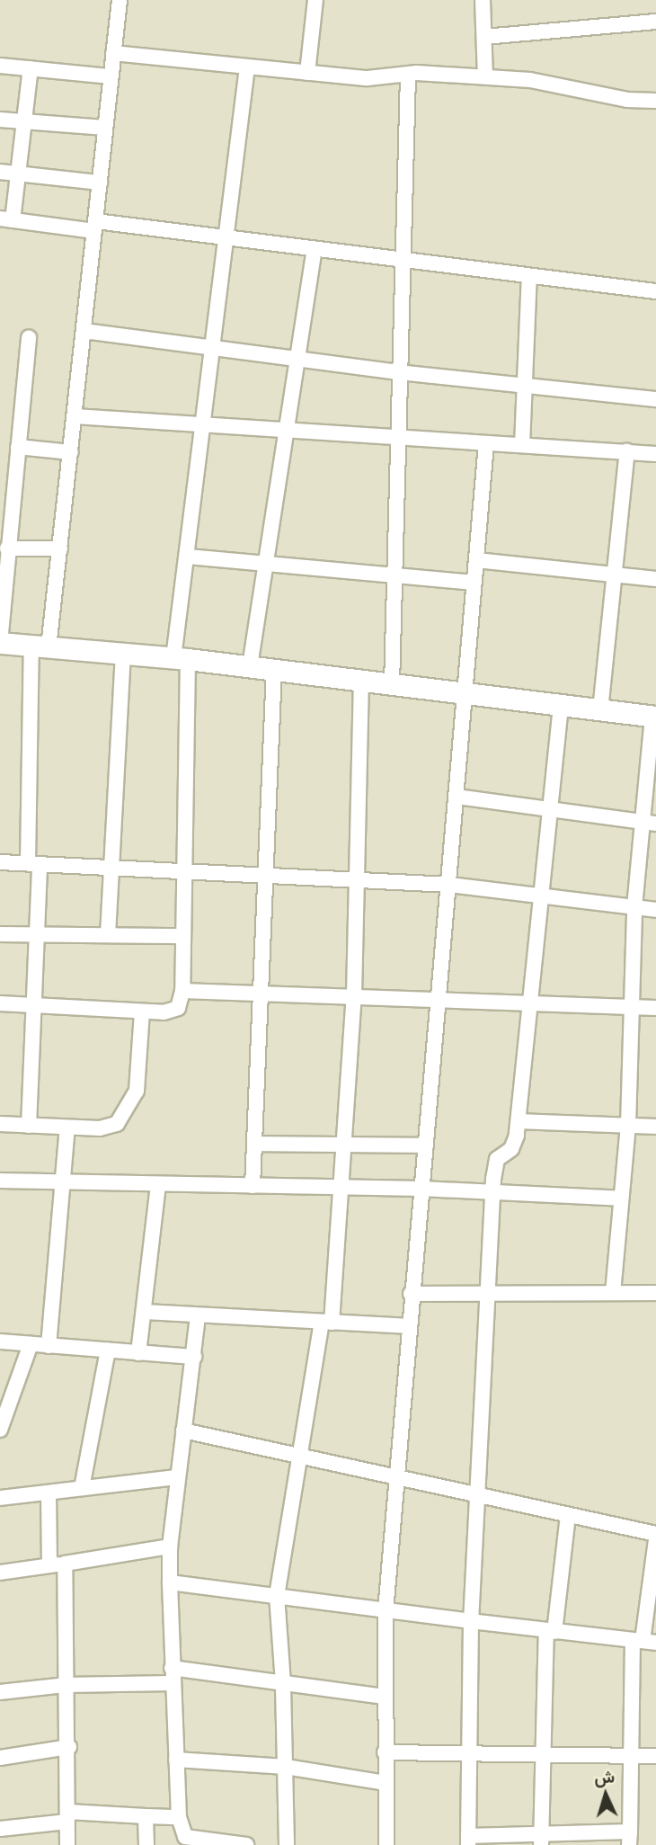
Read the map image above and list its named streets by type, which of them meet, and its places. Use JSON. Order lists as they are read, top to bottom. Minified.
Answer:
{"north":"top"}
